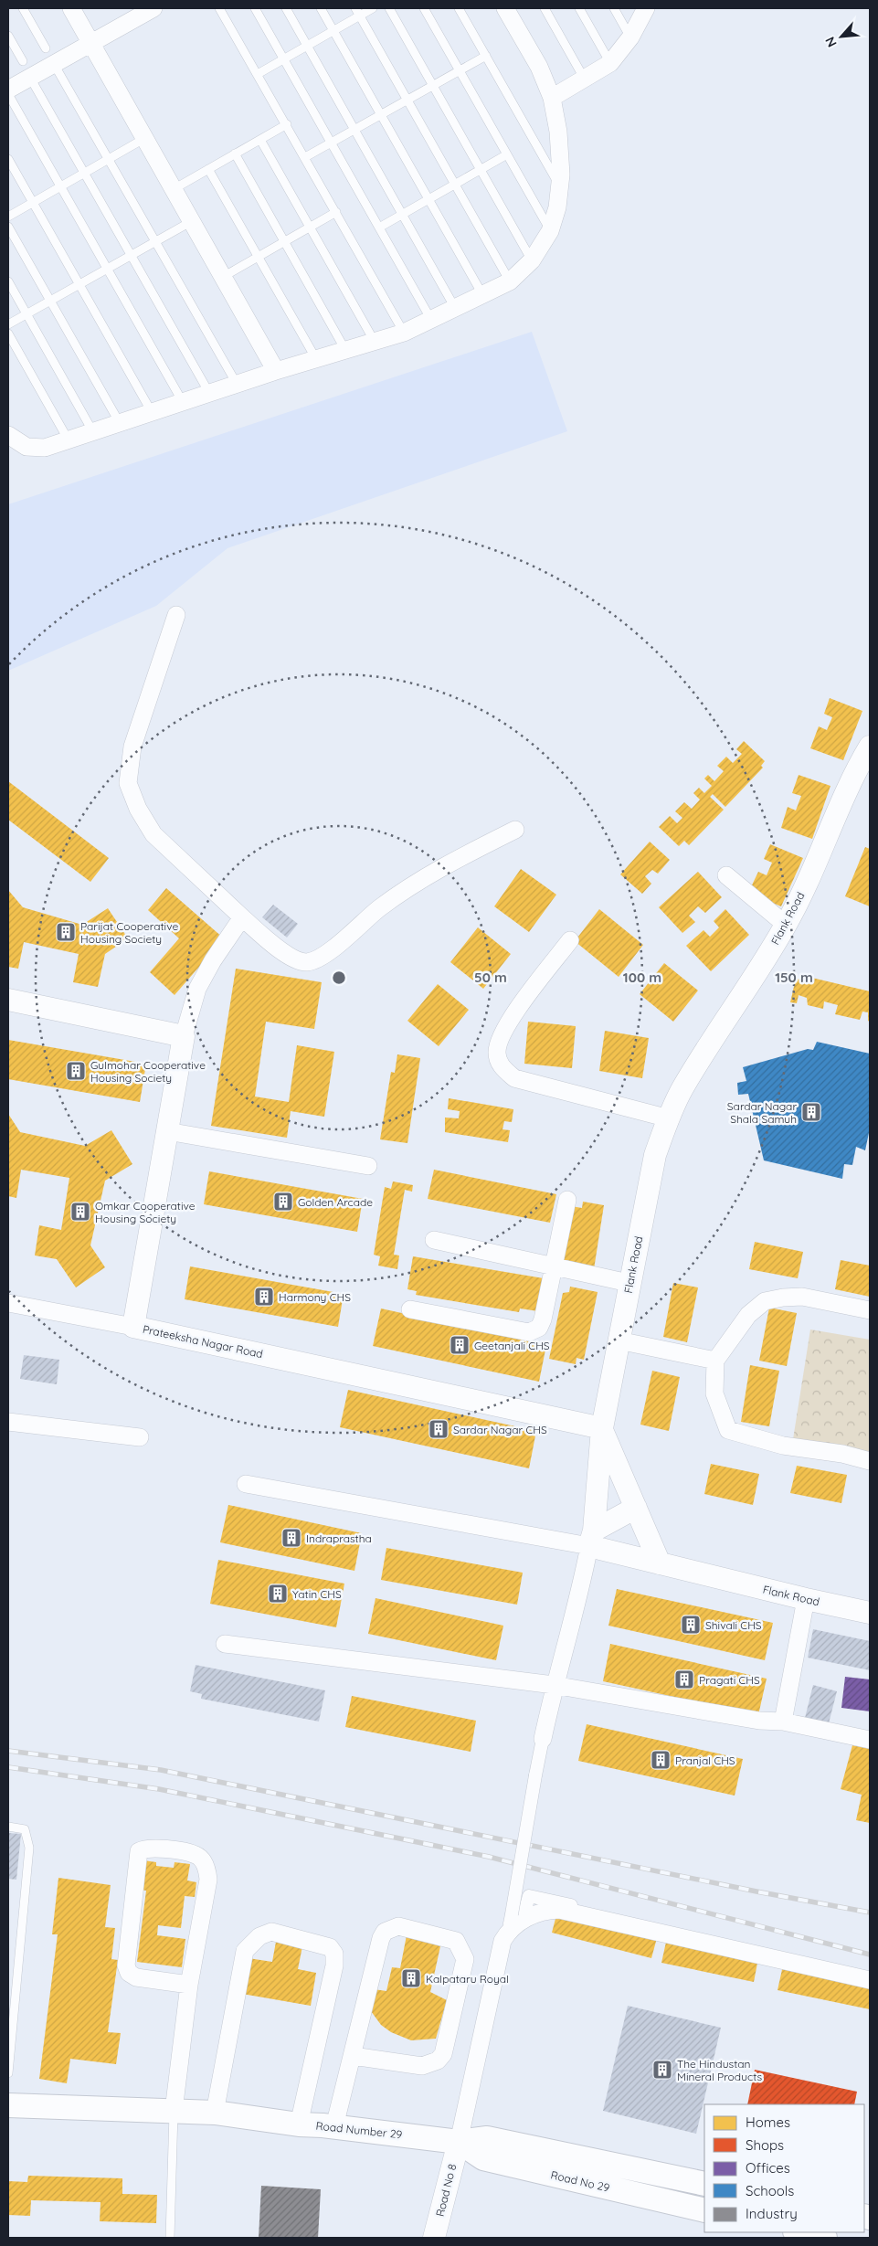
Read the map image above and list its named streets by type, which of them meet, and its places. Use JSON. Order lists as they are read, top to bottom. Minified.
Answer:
{"streets":{"main road":["Road Number 29","Road No 29"],"street":["Flank Road","Prateeksha Nagar Road","Road No 8"]},"crossings":[["Flank Road","Prateeksha Nagar Road"],["Road Number 29","Road No 29"],["Road Number 29","Road No 8"],["Road No 29","Road No 8"]],"places":{"building":["Parijat Cooperative Housing Society","Gulmohar Cooperative Housing Society","Sardar Nagar Shala Samuh","Golden Arcade","Omkar Cooperative Housing Society","Harmony CHS","Geetanjali CHS","Sardar Nagar CHS","Indraprastha","Yatin CHS","Shivali CHS","Pragati CHS","Pranjal CHS","Kalpataru Royal","The Hindustan Mineral Products"]},"legend":["Homes","Shops","Offices","Schools","Industry"],"north":"bottom left","rings":["50 m","100 m","150 m"]}
